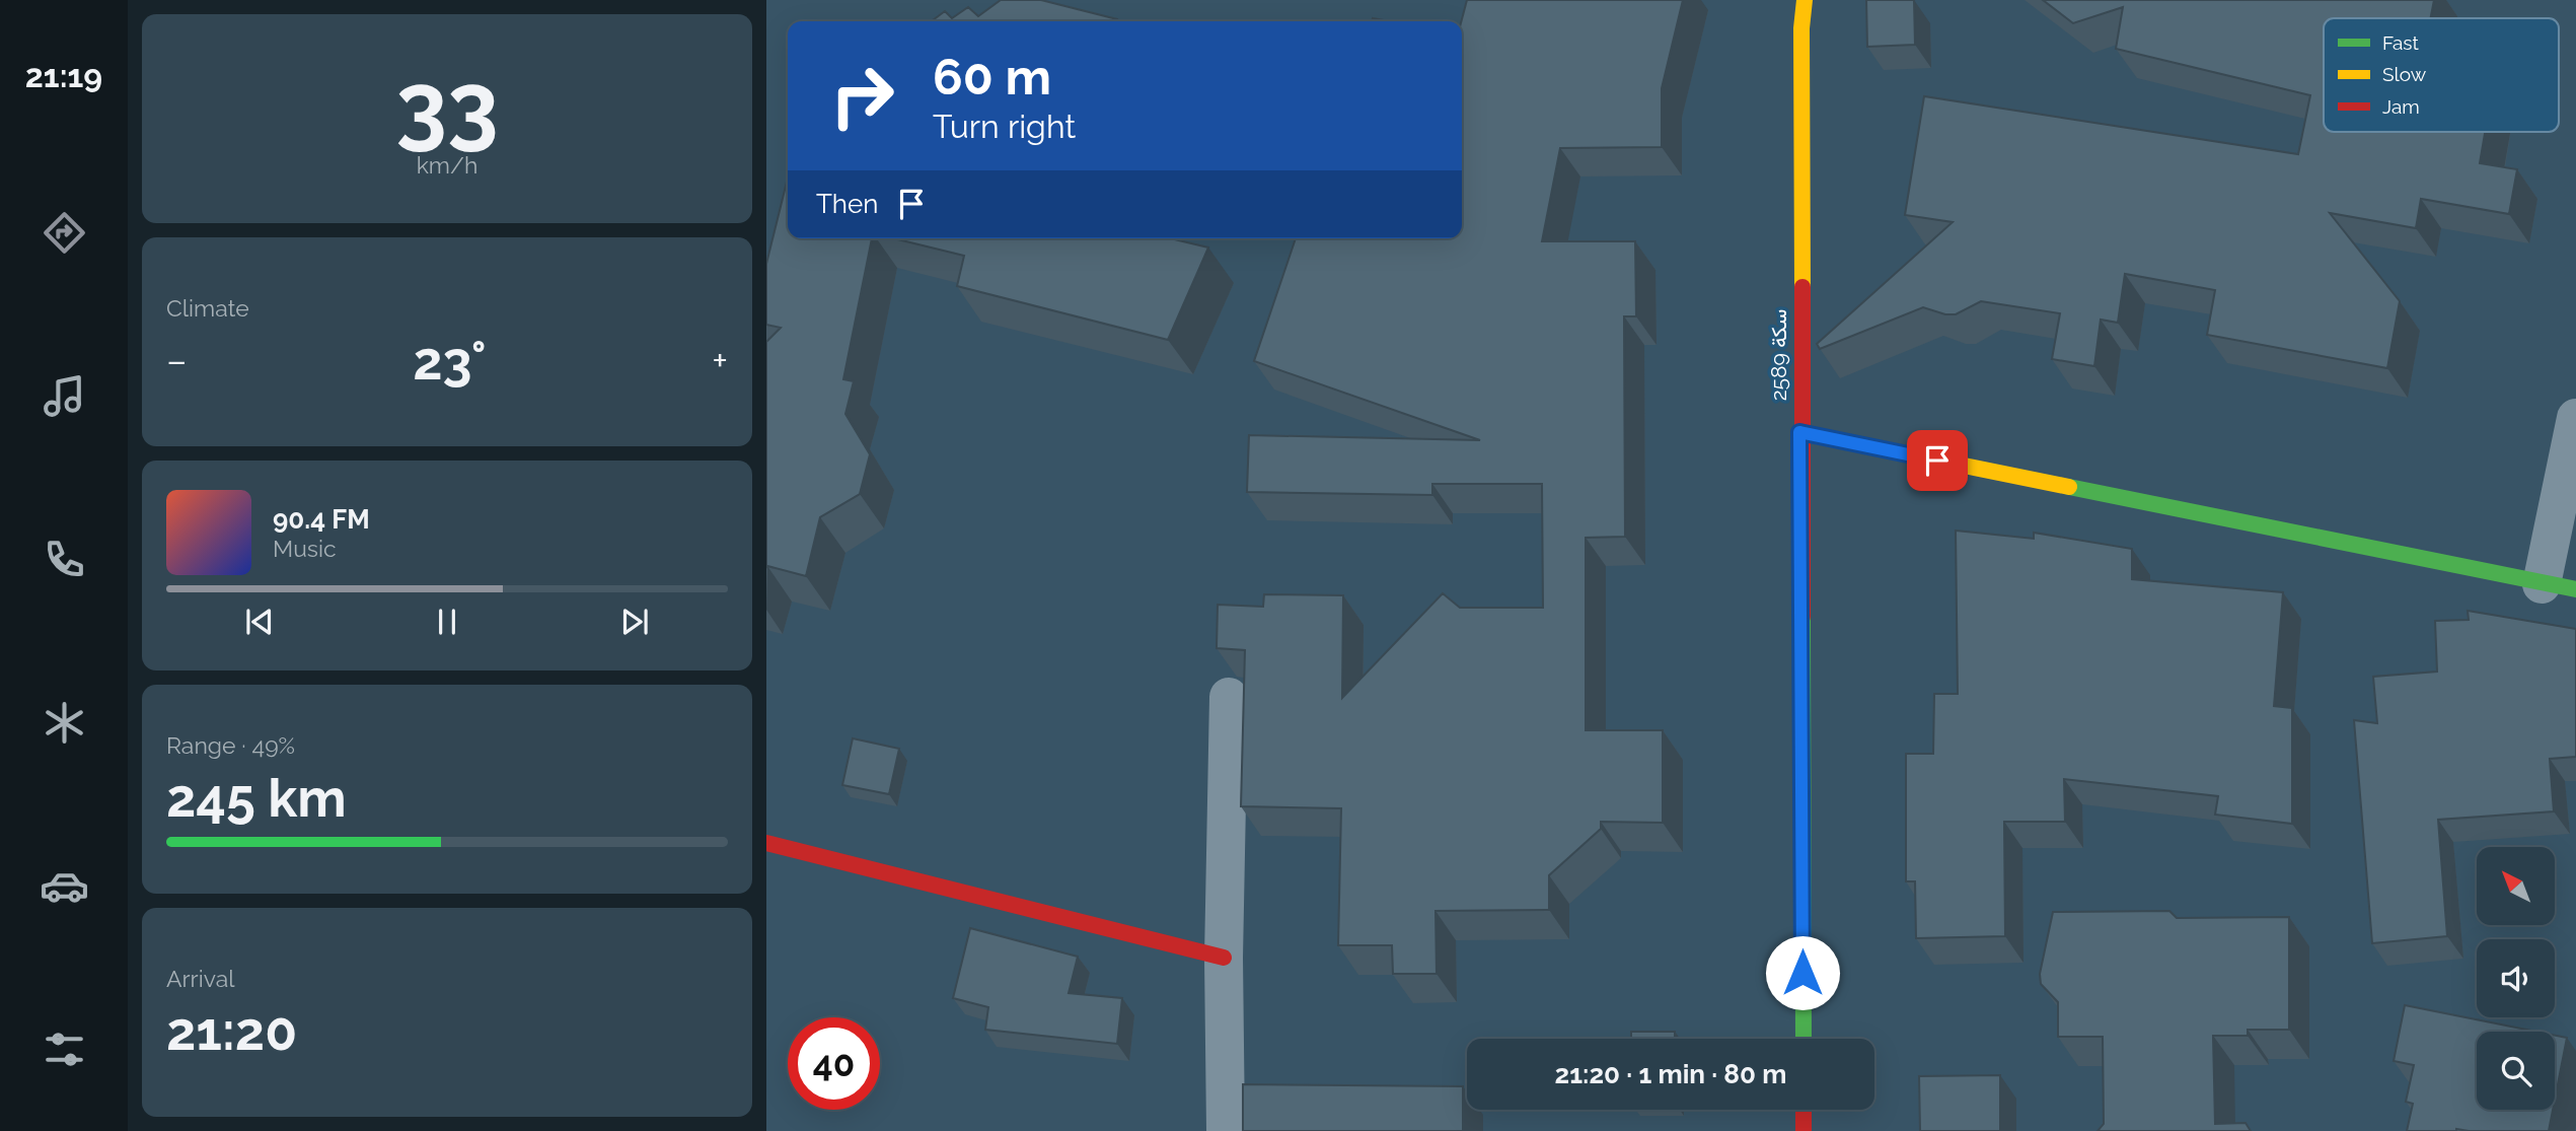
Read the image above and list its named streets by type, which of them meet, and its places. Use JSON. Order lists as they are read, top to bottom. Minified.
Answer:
{"streets":{"street":["سكة 2589"]},"legend":["Fast","Slow","Jam"],"north":"top left","page":{"tabs":"21:19","tile":[["33","km/h"],"Climate",["Range · 49%","245 km"],["Arrival","21:20"]],"turn":["60 m","Turn right"],"then":"Then","heat":["−","23°","+"],"song":["90.4 FM","Music"],"limit":"40","trip":"21:20 · 1 min · 80 m"}}
